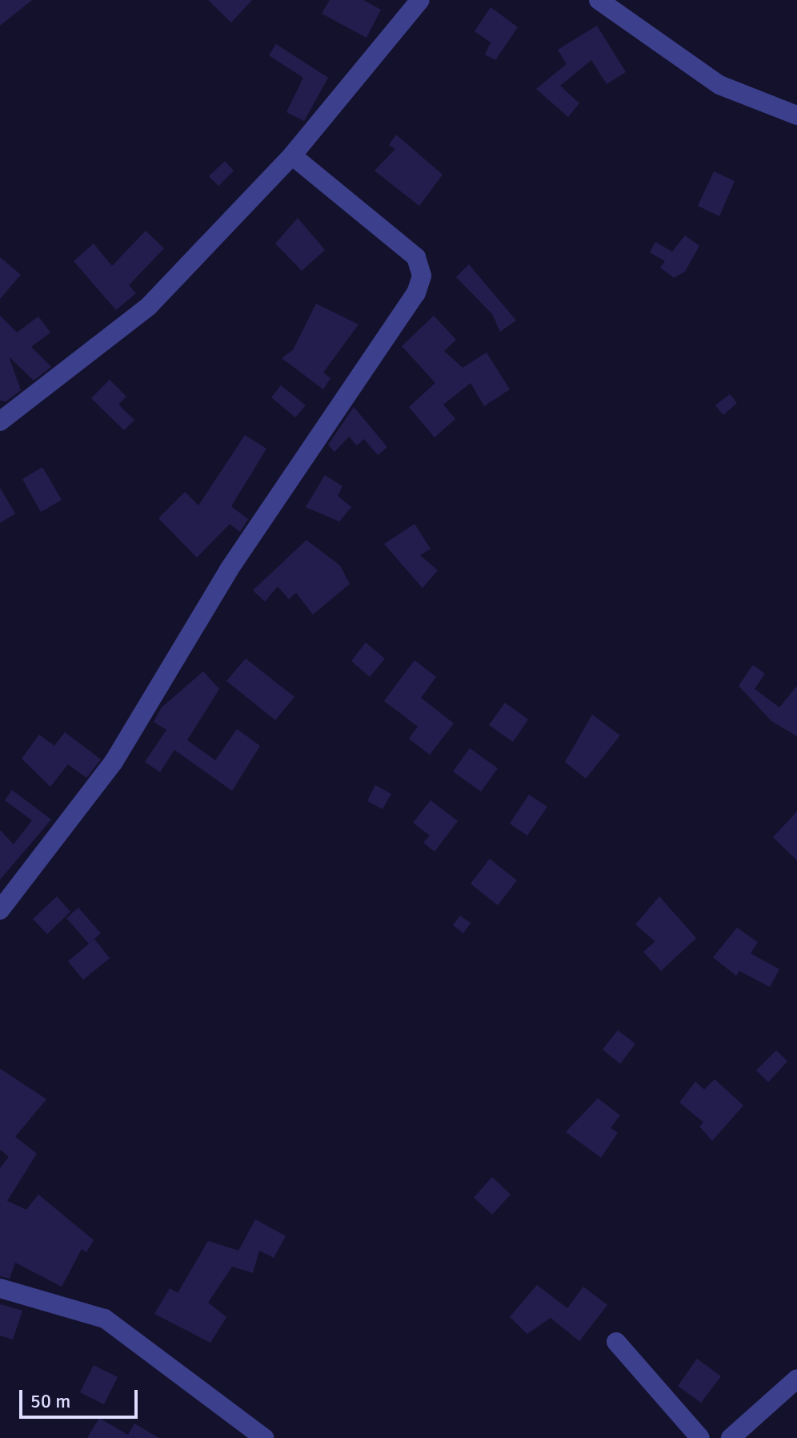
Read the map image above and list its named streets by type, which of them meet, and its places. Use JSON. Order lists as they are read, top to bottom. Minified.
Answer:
{"scale_bar":"50 m"}
